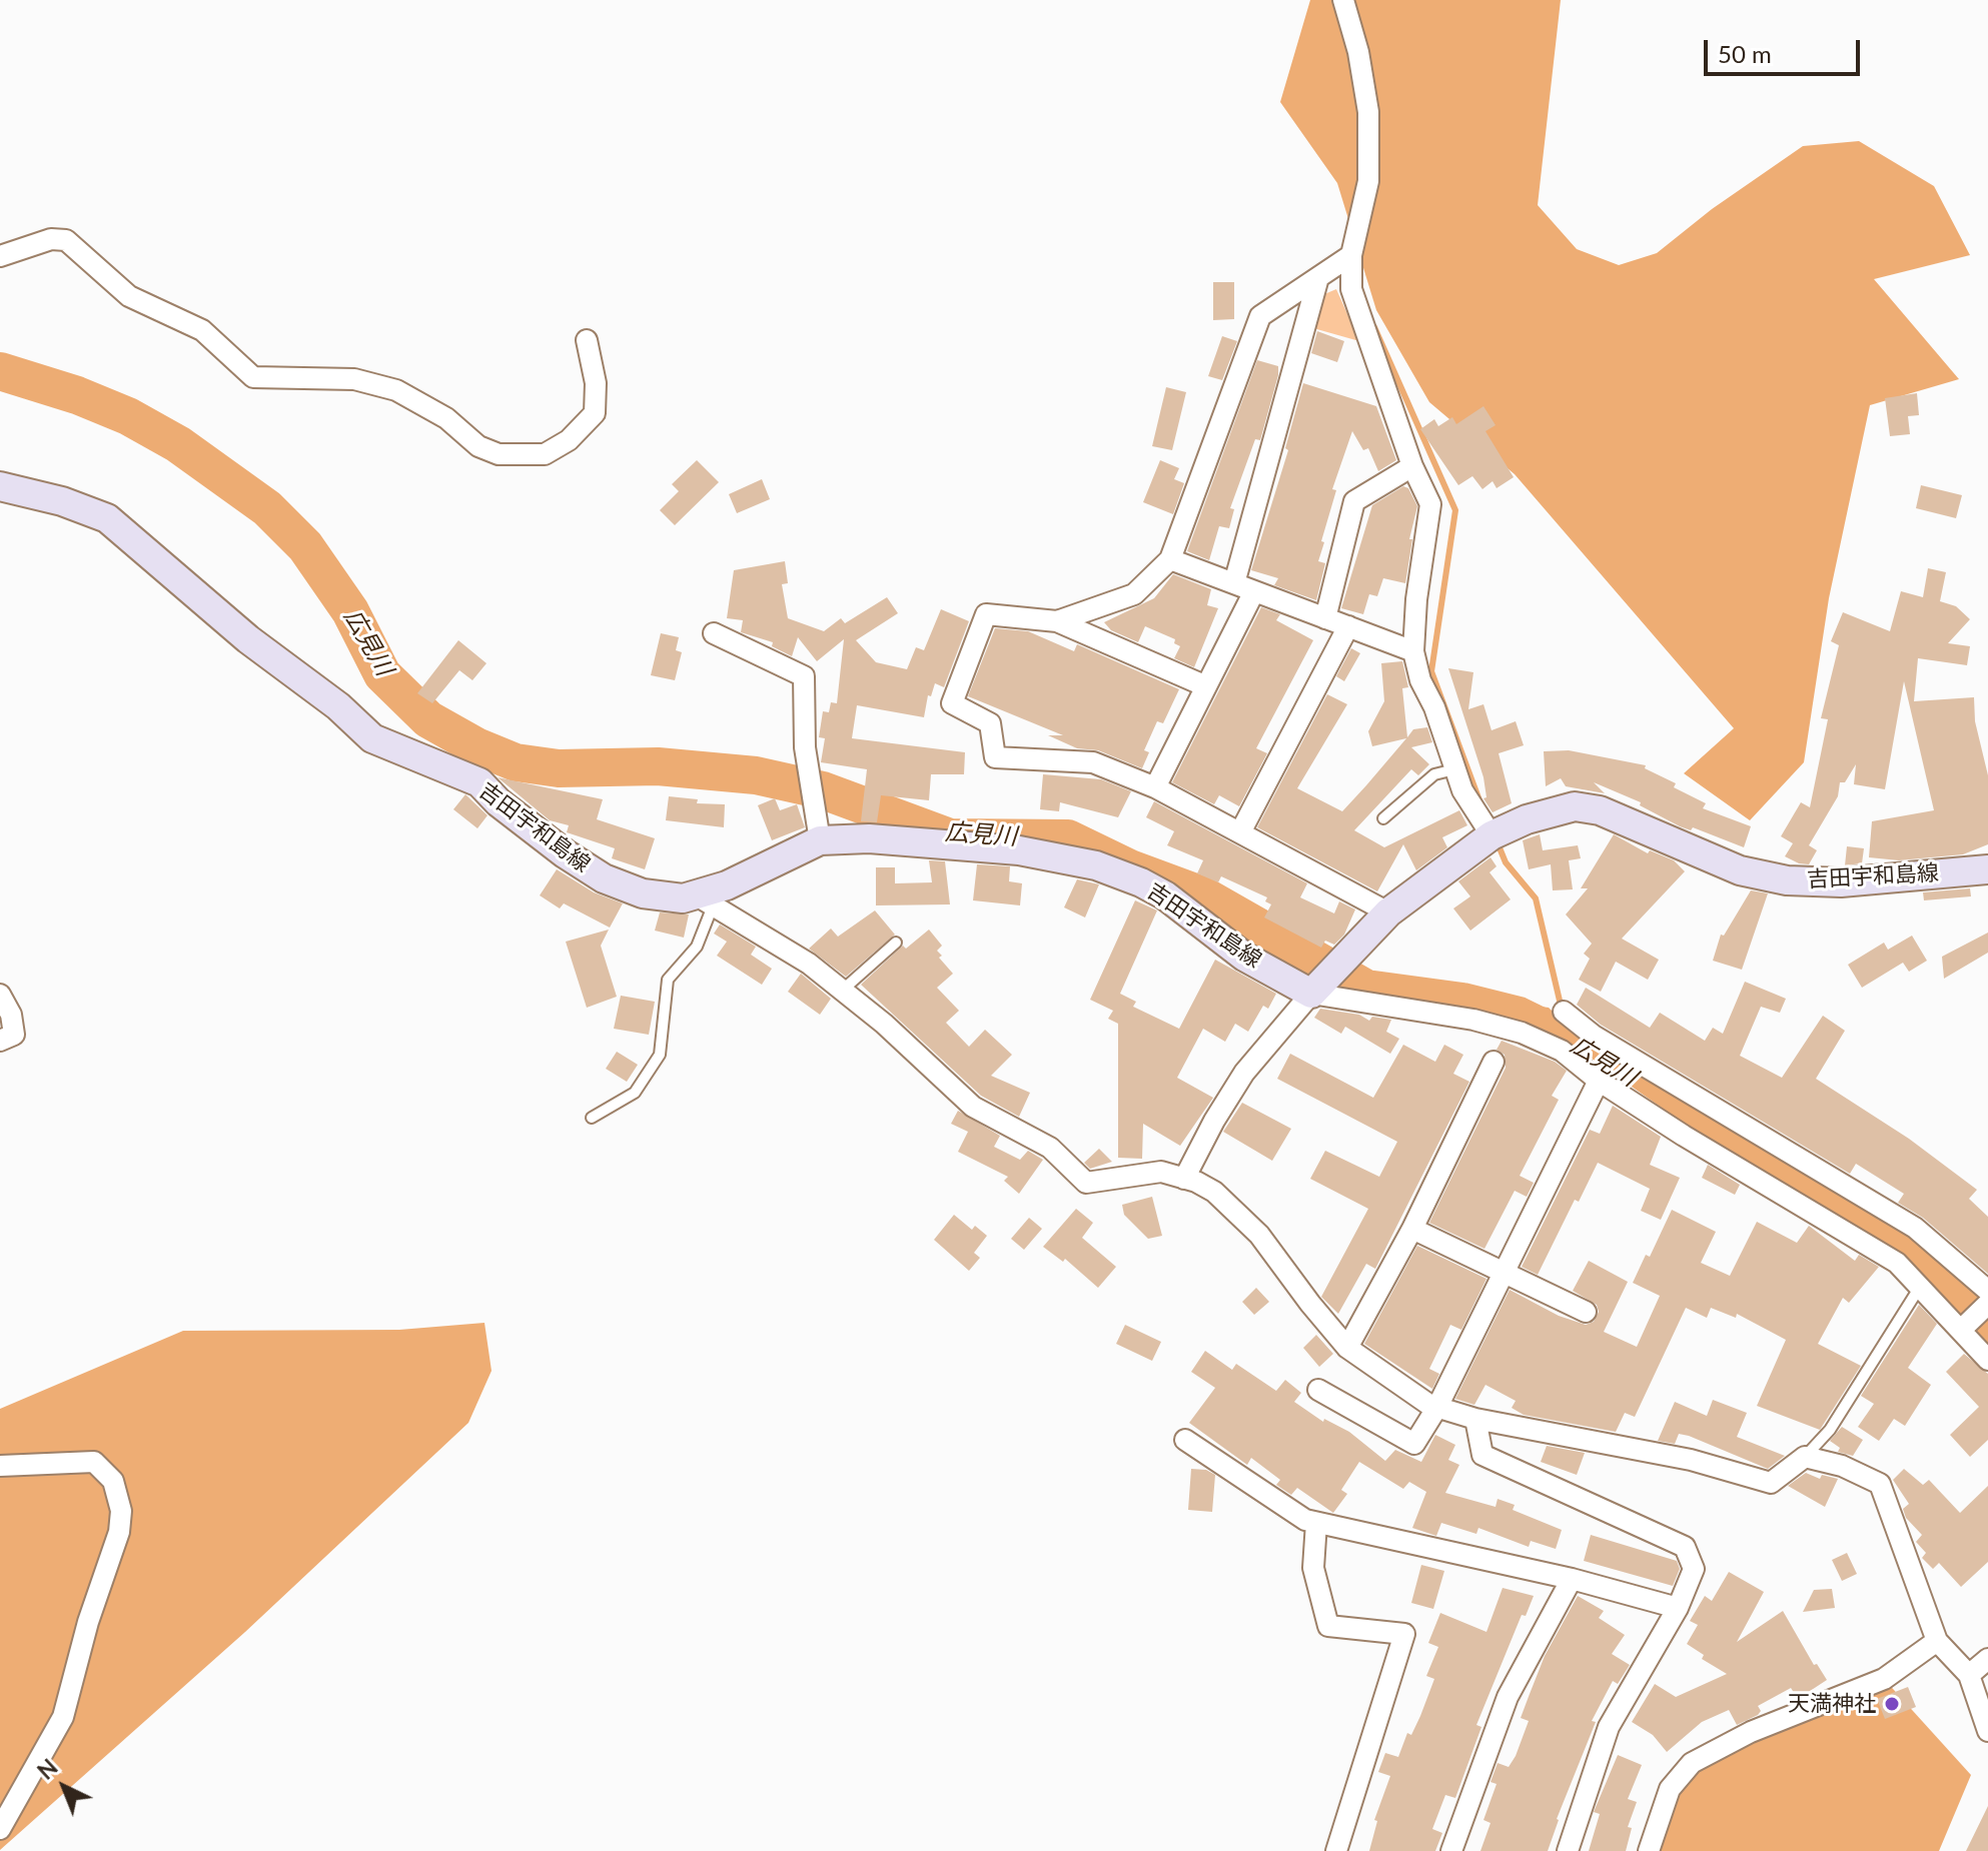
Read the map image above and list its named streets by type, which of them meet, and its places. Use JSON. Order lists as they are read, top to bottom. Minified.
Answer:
{"streets":{"main road":["吉田宇和島線"]},"water":["広見川"],"places":["天満神社"],"scale_bar":"50 m","north":"top left"}
